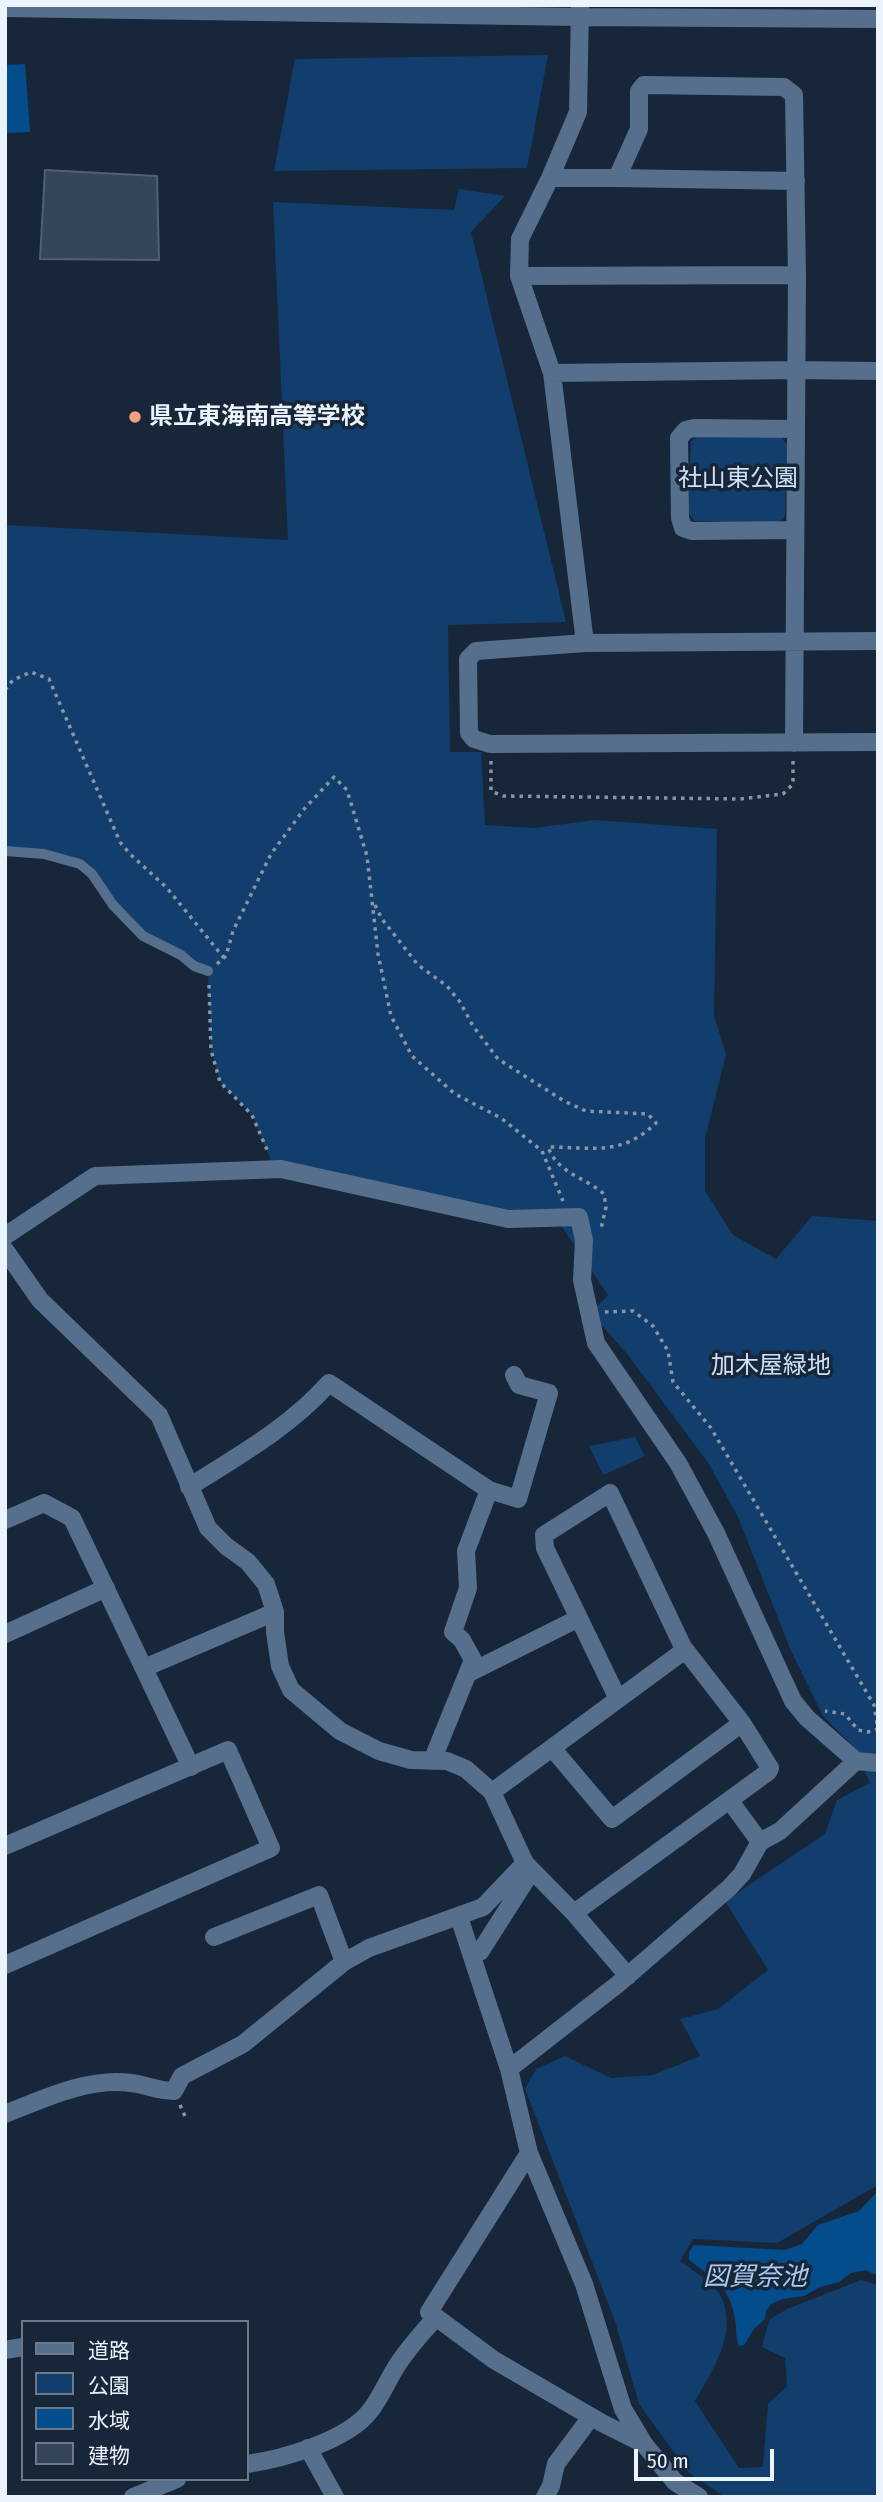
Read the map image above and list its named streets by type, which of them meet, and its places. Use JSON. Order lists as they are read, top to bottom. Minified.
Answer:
{"water":["図賀奈池"],"parks":["社山東公園","加木屋緑地"],"places":["県立東海南高等学校"],"legend":["道路","公園","水域","建物"],"scale_bar":"50 m"}
